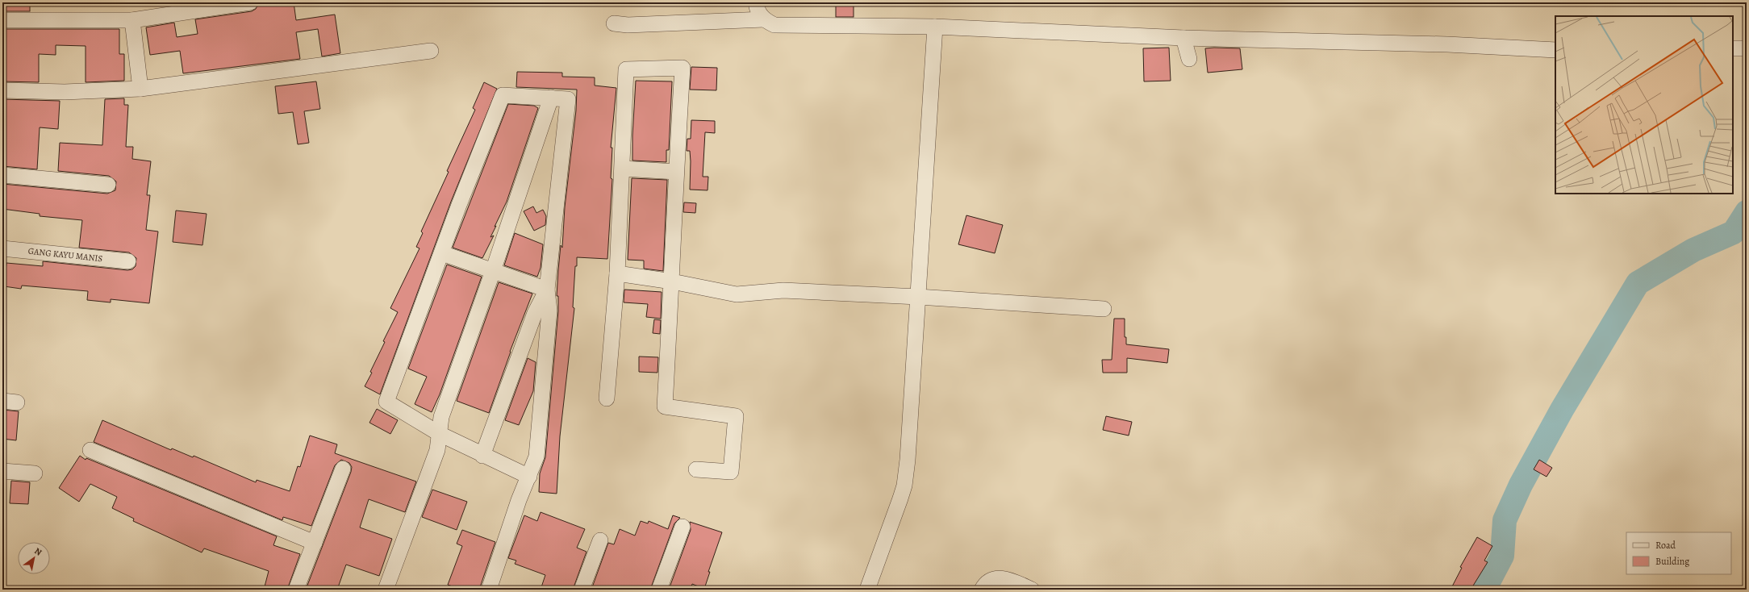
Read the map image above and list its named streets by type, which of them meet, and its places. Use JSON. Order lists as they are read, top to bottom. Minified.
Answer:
{"streets":{"street":["GANG KAYU MANIS"]},"legend":["Road","Building"],"north":"top right"}
